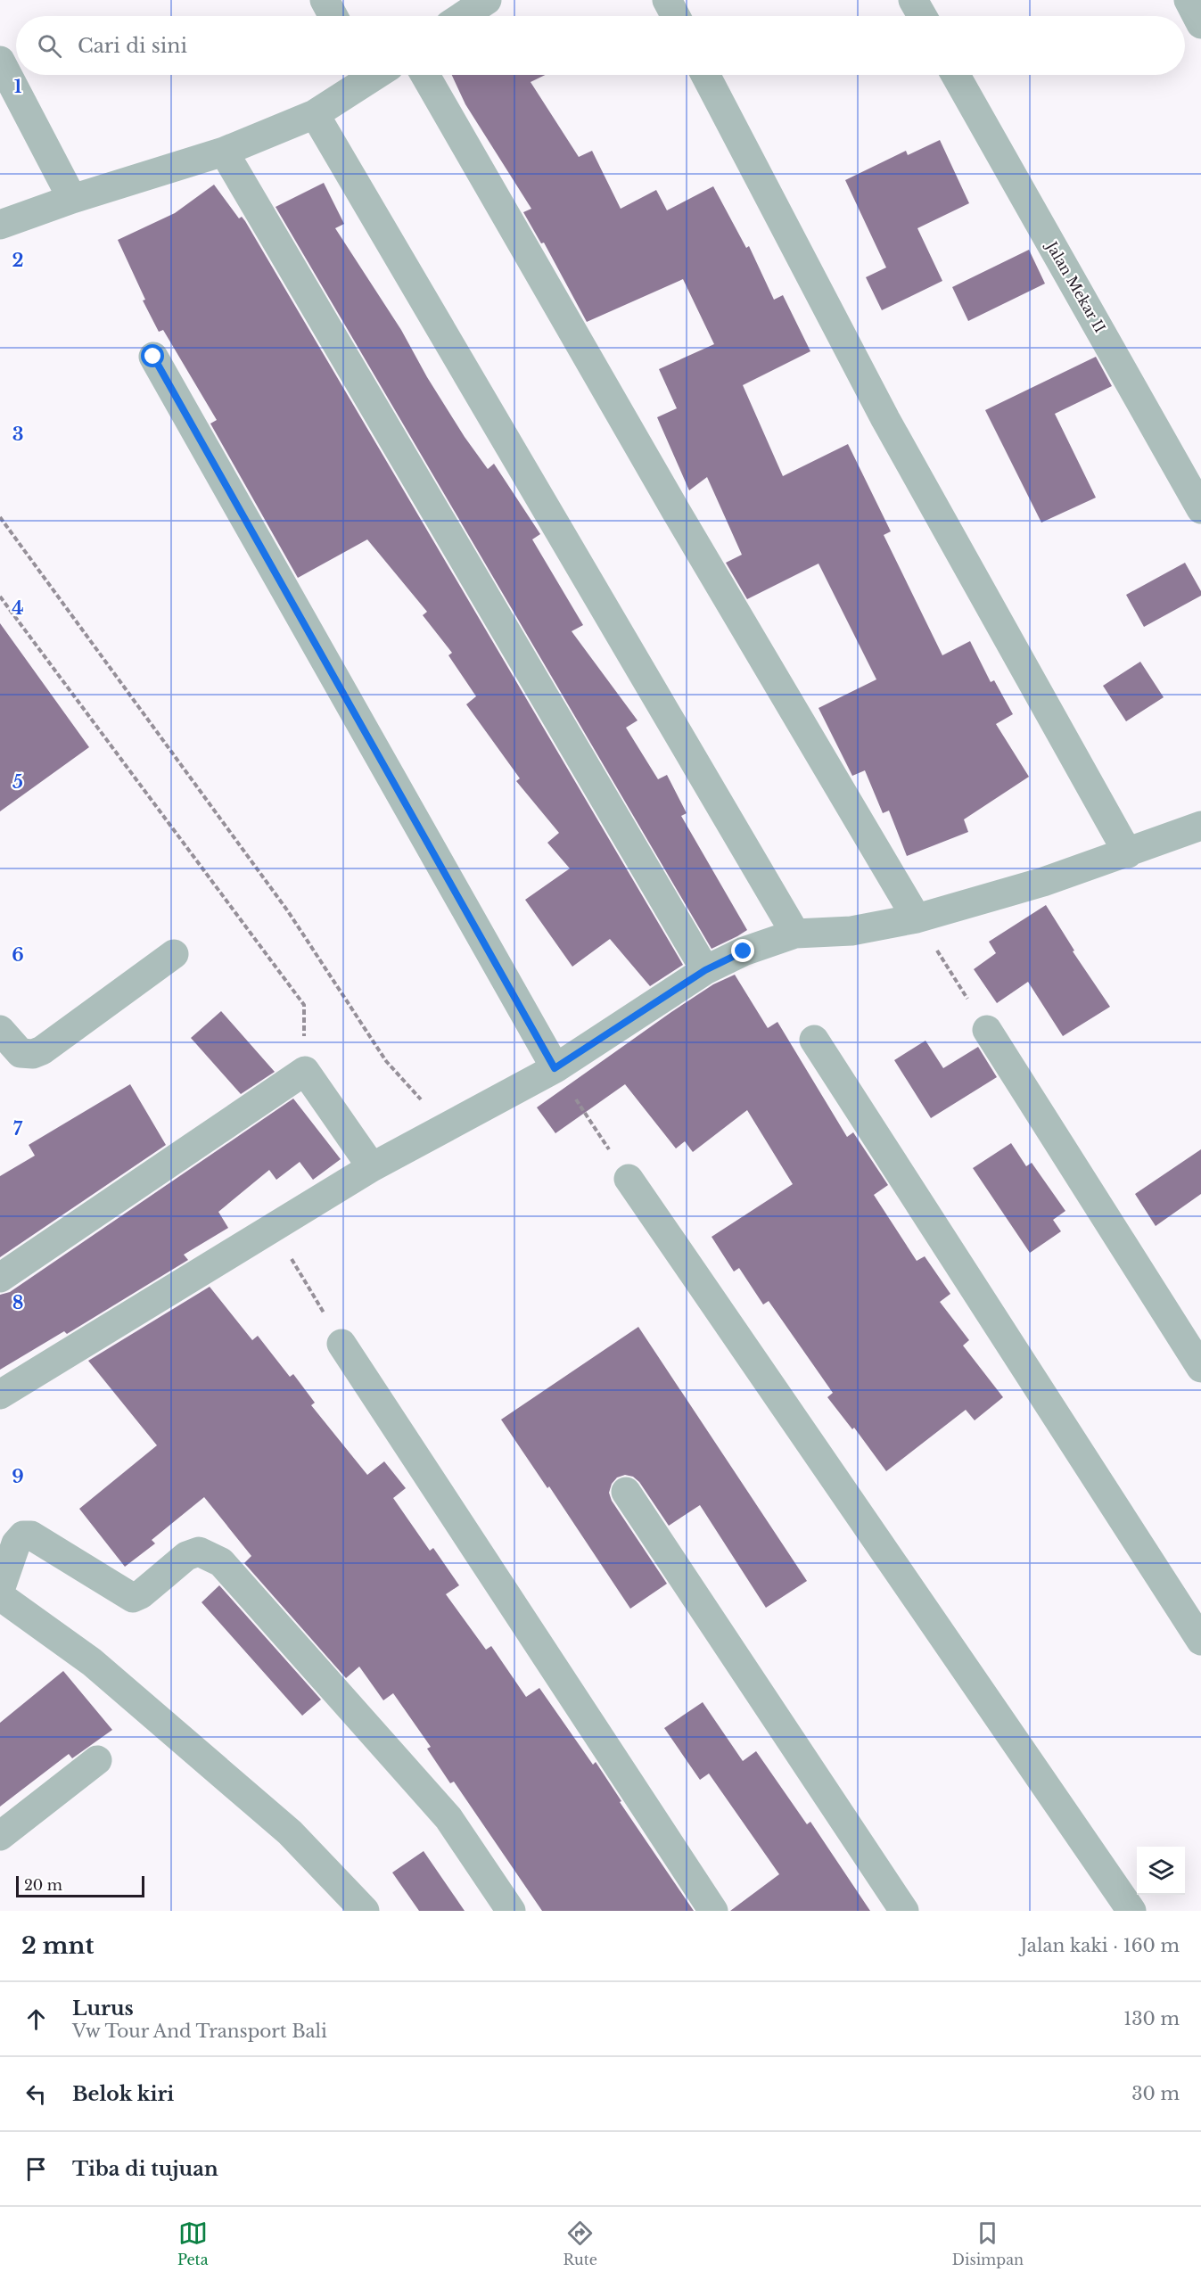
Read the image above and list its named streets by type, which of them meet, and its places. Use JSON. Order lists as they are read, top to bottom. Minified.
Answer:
{"streets":{"street":["Jalan Mekar II"]},"scale_bar":"20 m","page":{"search":"Cari di sini","scale":"20 m","heading":["2 mnt","Jalan kaki · 160 m"],"list":[["Lurus","Vw Tour And Transport Bali","130 m"],["Belok kiri","30 m"],"Tiba di tujuan"],"nav":["Peta","Rute","Disimpan"]},"grid":{"rows":["1","2","3","4","5","6","7","8","9"]}}
